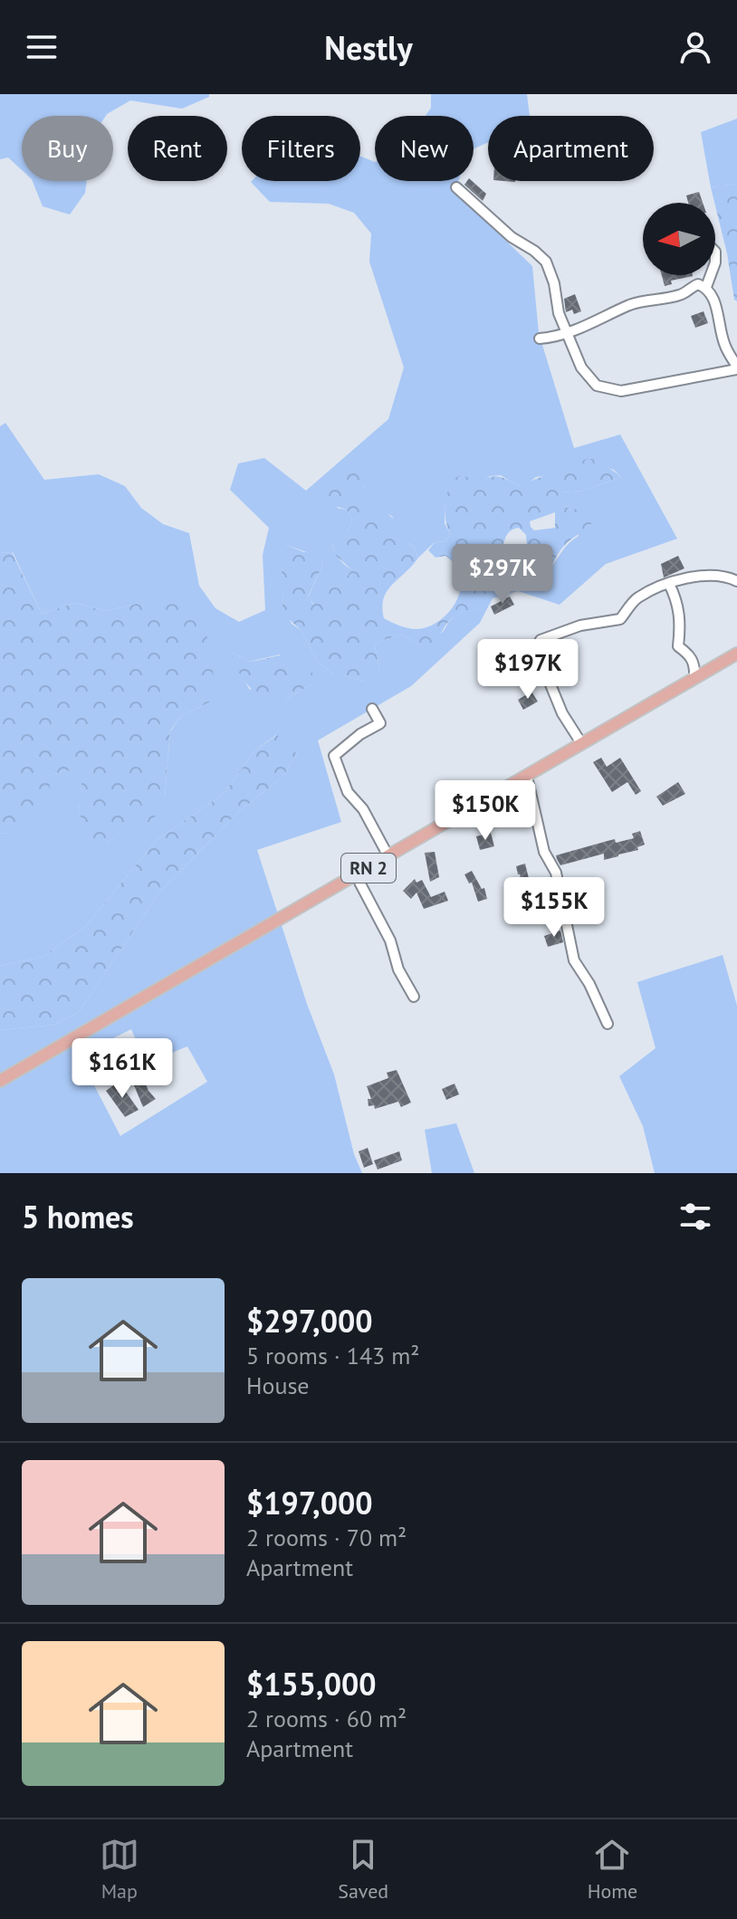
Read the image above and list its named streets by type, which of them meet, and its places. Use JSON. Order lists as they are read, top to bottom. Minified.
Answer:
{"streets":{"main road":["RN 2"]},"north":"left","page":{"header":"Nestly","chip":["Buy","Rent","Filters","New","Apartment"],"price":["$297K","$197K","$150K","$155K","$161K"],"heading":"5 homes","list":[{"name":"$297,000","note":"5 rooms · 143 m² · House"},{"name":"$197,000","note":"2 rooms · 70 m² · Apartment"},{"name":"$155,000","note":"2 rooms · 60 m² · Apartment"}],"tabs":["Map","Saved","Home"]}}
